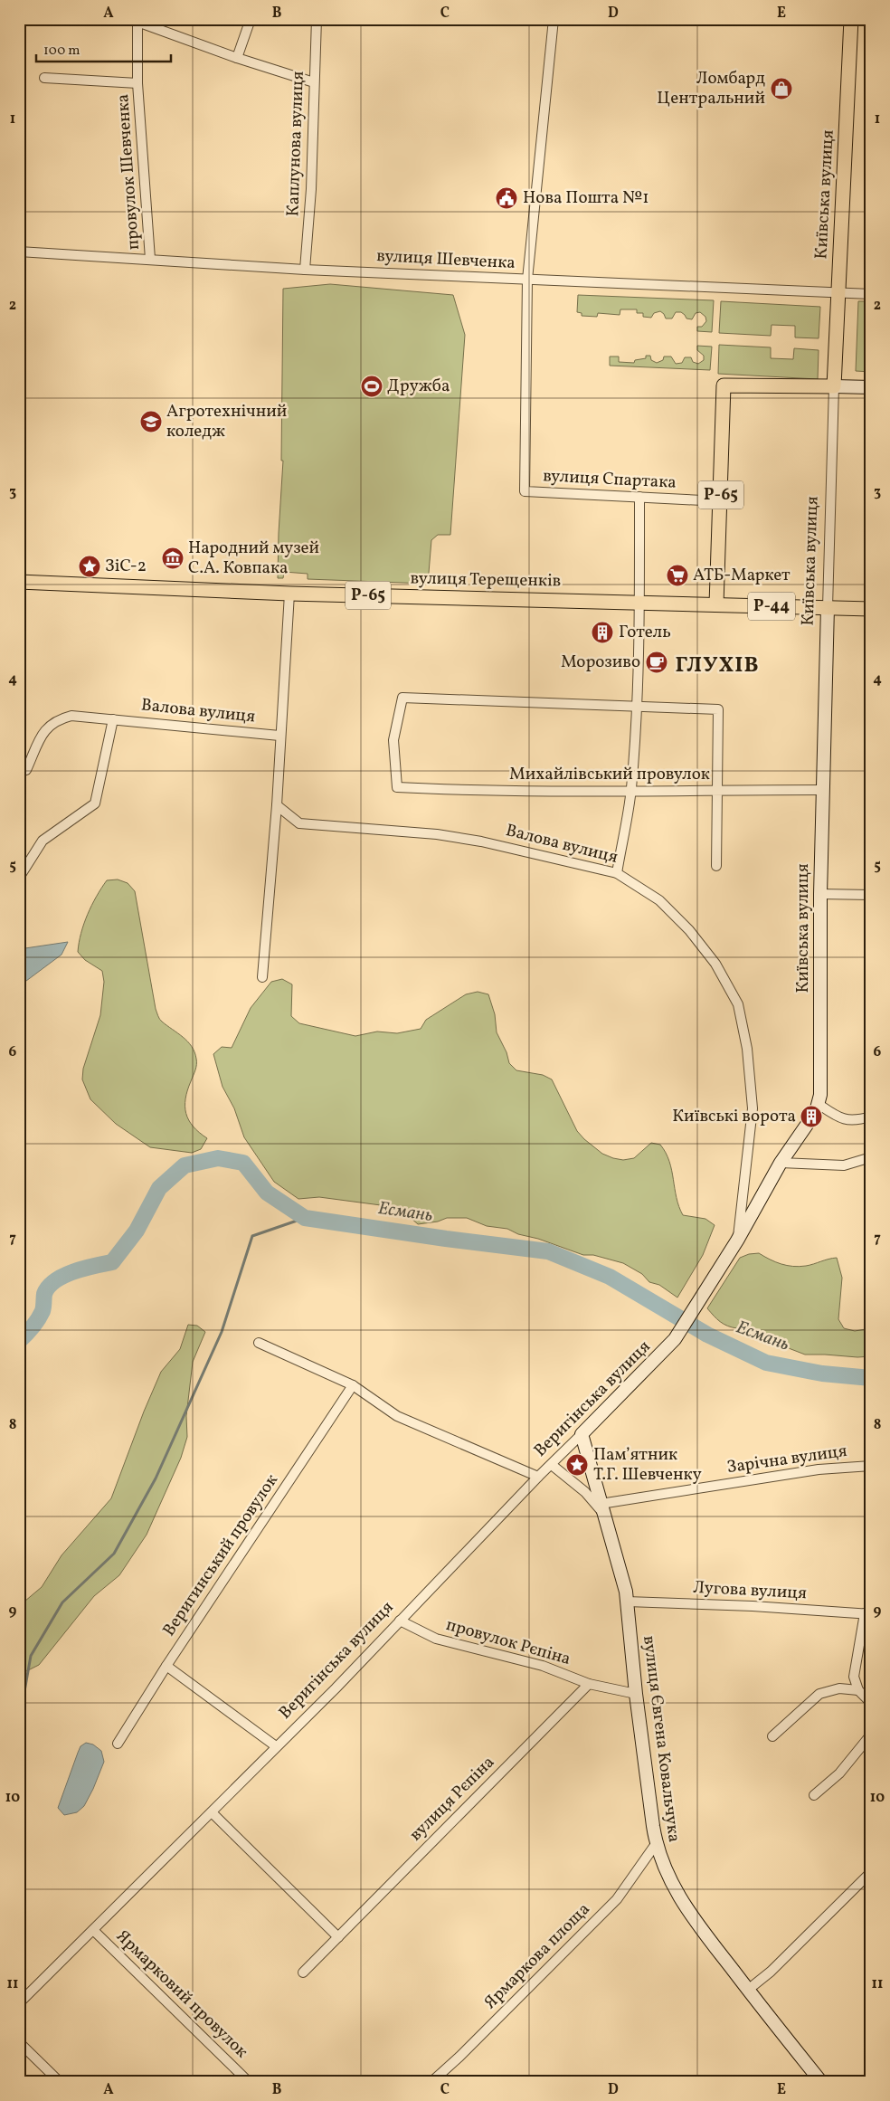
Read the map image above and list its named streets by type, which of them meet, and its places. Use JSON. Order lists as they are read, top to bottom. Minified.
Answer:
{"streets":{"main road":["Київська вулиця","Р-65","вулиця Терещенків","Р-44"],"street":["Каплунова вулиця","провулок Шевченка","вулиця Шевченка","вулиця Спартака","Валова вулиця","Михайлівський провулок","Веригінська вулиця","Зарічна вулиця","Веригинський провулок","Лугова вулиця","провулок Рєпіна","вулиця Євгена Ковальчука","вулиця Рєпіна","Ярмаркова площа","Ярмарковий провулок"]},"crossings":[["Каплунова вулиця","вулиця Шевченка"],["провулок Шевченка","вулиця Шевченка"],["Київська вулиця","вулиця Шевченка"],["Київська вулиця","Р-65"],["Київська вулиця","вулиця Терещенків"],["Київська вулиця","Михайлівський провулок"],["вулиця Шевченка","вулиця Спартака"],["вулиця Спартака","Р-65"],["Р-65","вулиця Терещенків"],["вулиця Терещенків","Валова вулиця"],["Валова вулиця","Веригінська вулиця"],["Веригінська вулиця","провулок Рєпіна"],["Веригінська вулиця","вулиця Євгена Ковальчука"],["Веригінська вулиця","Ярмарковий провулок"],["Зарічна вулиця","вулиця Євгена Ковальчука"],["Лугова вулиця","вулиця Євгена Ковальчука"],["провулок Рєпіна","вулиця Євгена Ковальчука"],["провулок Рєпіна","вулиця Рєпіна"],["вулиця Євгена Ковальчука","Ярмаркова площа"]],"districts":["ГЛУХІВ"],"water":["Есмань"],"places":{"shop":["Ломбард Центральний"],"public building":["Нова Пошта №1"],"sports":["Дружба"],"school or university":["Агротехнічний коледж"],"museum":["Народний музей С.А. Ковпака"],"place":["ЗіС-2","Пам’ятник Т.Г. Шевченку"],"supermarket":["АТБ-Маркет"],"building":["Готель","Київські ворота"],"cafe":["Морозиво"]},"scale_bar":"100 m","grid":{"columns":["A","B","C","D","E"],"rows":["1","2","3","4","5","6","7","8","9","10","11"]}}
